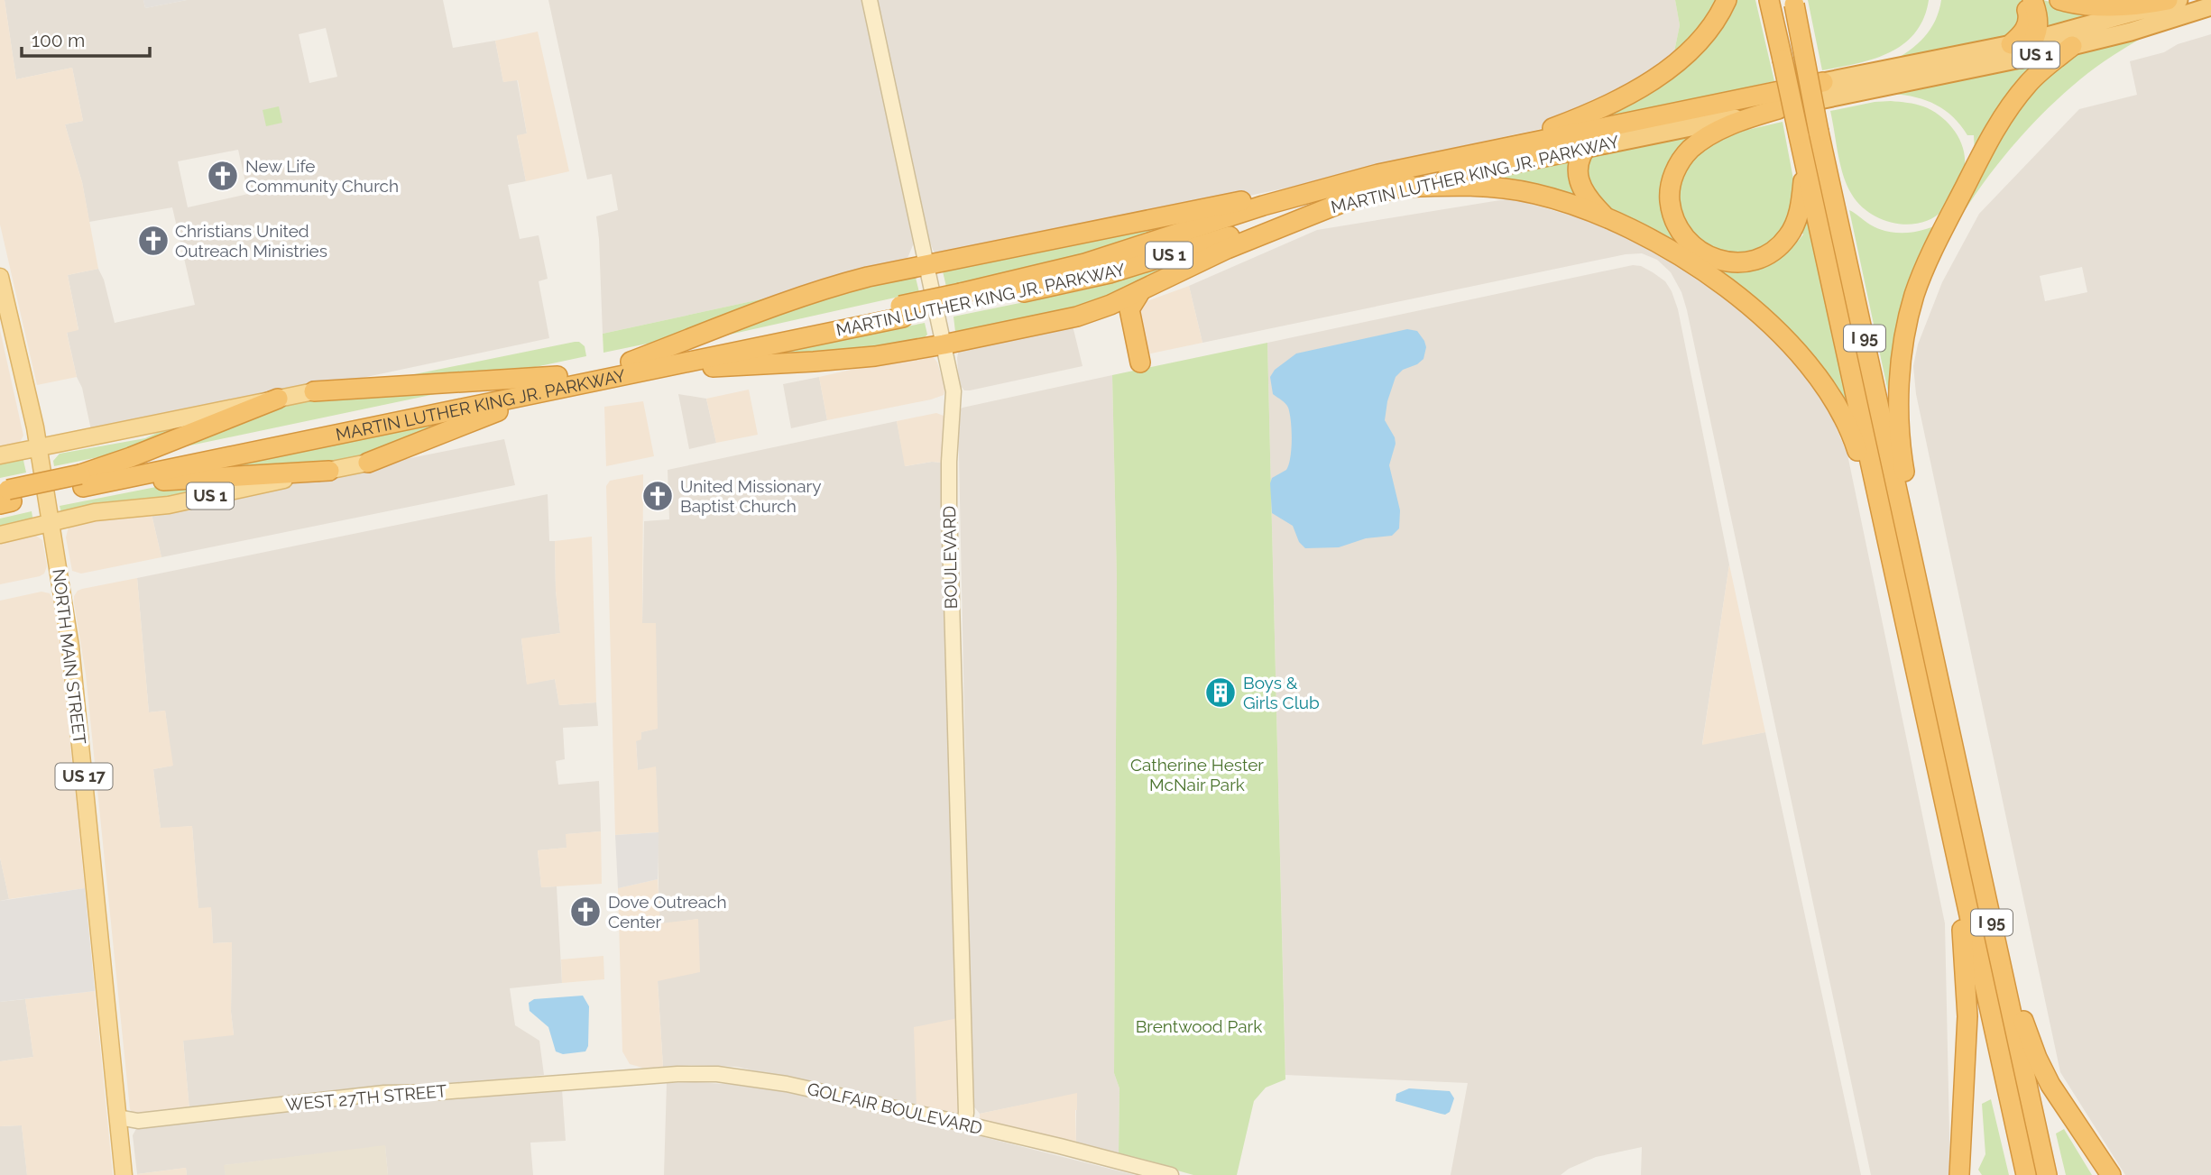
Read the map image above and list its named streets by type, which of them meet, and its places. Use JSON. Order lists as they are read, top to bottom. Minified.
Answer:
{"streets":{"highway":["US 1","MARTIN LUTHER KING JR. PARKWAY","I 95"],"main road":["BOULEVARD","NORTH MAIN STREET","US 17","WEST 27TH STREET","GOLFAIR BOULEVARD"]},"crossings":[["US 1","MARTIN LUTHER KING JR. PARKWAY"],["US 1","NORTH MAIN STREET"],["BOULEVARD","GOLFAIR BOULEVARD"],["NORTH MAIN STREET","US 17"],["NORTH MAIN STREET","WEST 27TH STREET"],["US 17","WEST 27TH STREET"],["WEST 27TH STREET","GOLFAIR BOULEVARD"]],"parks":["Catherine Hester McNair Park","Brentwood Park"],"places":{"church":["New Life Community Church","Christians United Outreach Ministries","United Missionary Baptist Church","Dove Outreach Center"],"building":["Boys & Girls Club"]},"scale_bar":"100 m"}
